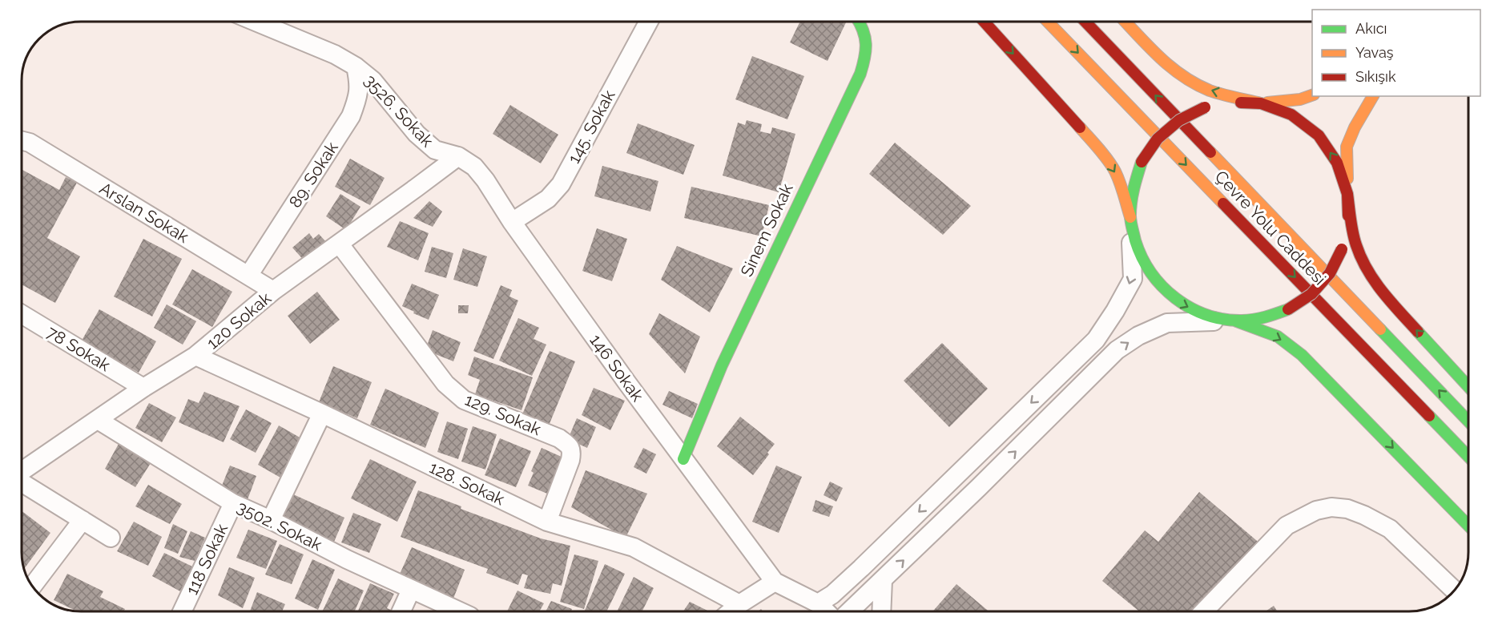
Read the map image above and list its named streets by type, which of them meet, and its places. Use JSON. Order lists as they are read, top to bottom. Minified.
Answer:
{"streets":{"main road":["Çevre Yolu Caddesi","Sinem Sokak"],"street":["3526. Sokak","145. Sokak","89. Sokak","Arslan Sokak","120 Sokak","78 Sokak","146 Sokak","129. Sokak","128. Sokak","3502. Sokak","118 Sokak"]},"crossings":[["3526. Sokak","89. Sokak"],["3526. Sokak","120 Sokak"],["3526. Sokak","146 Sokak"],["145. Sokak","146 Sokak"],["89. Sokak","Arslan Sokak"],["Arslan Sokak","120 Sokak"],["Sinem Sokak","146 Sokak"],["120 Sokak","78 Sokak"],["120 Sokak","146 Sokak"],["120 Sokak","129. Sokak"],["120 Sokak","128. Sokak"],["120 Sokak","3502. Sokak"],["129. Sokak","128. Sokak"],["3502. Sokak","118 Sokak"]],"legend":["Akıcı","Yavaş","Sıkışık"]}
